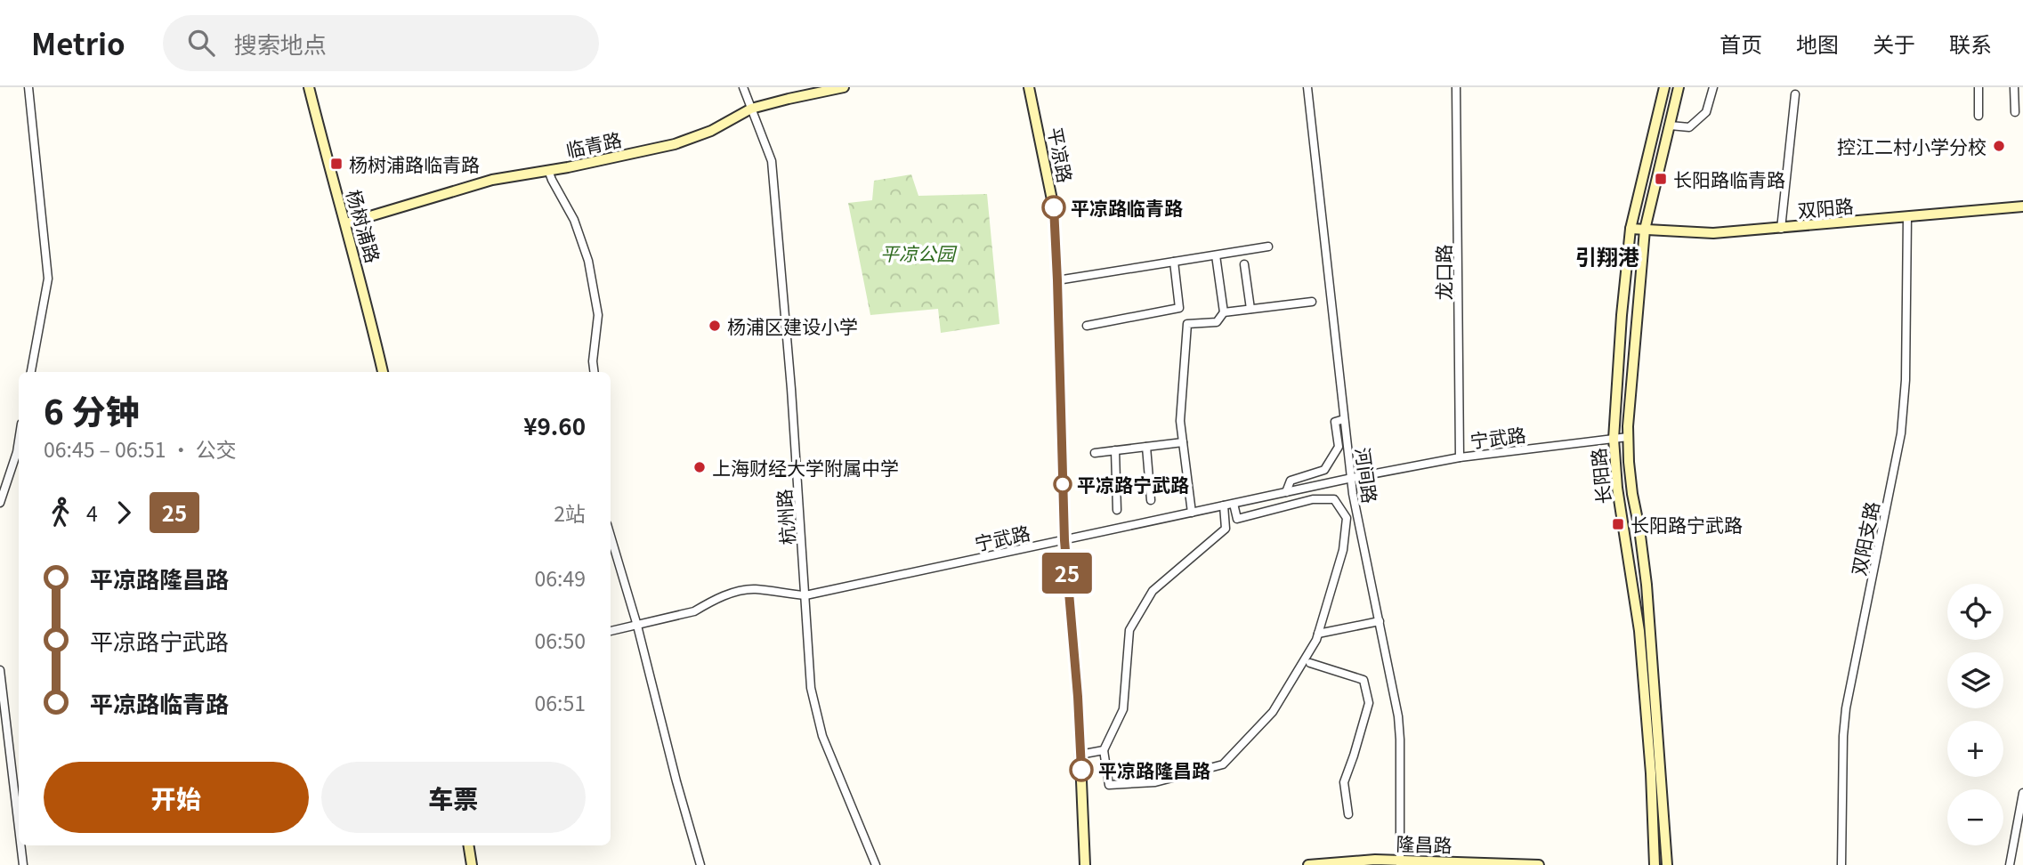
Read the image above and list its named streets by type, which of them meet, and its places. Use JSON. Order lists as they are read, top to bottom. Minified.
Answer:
{"streets":{"main road":["临青路","平凉路","双阳路","杨树浦路","长阳路","隆昌路"],"street":["龙口路","宁武路","河间路","杭州路","双阳支路"]},"crossings":[["临青路","杨树浦路"],["临青路","杭州路"],["平凉路","宁武路"],["双阳路","长阳路"],["双阳路","双阳支路"],["龙口路","宁武路"],["宁武路","河间路"],["宁武路","长阳路"],["宁武路","杭州路"],["河间路","隆昌路"]],"districts":["引翔港"],"parks":["平凉公园"],"places":{"other":["控江二村小学分校","平凉路临青路","杨浦区建设小学","上海财经大学附属中学","平凉路宁武路","平凉路隆昌路"],"transit":["杨树浦路临青路","长阳路临青路","长阳路宁武路"]},"lines":["bus line 25"],"page":{"header":"Metrio","search":"搜索地点","nav":["首页","地图","关于","联系"],"on_map":"25","heading":["6 分钟","06:45 – 06:51 · 公交","¥9.60"],"legs":["4","25","2站"],"list":[{"name":"平凉路隆昌路","value":"06:49"},{"name":"平凉路宁武路","value":"06:50"},{"name":"平凉路临青路","value":"06:51"}],"map_buttons":["+","−"],"buttons":["开始","车票"]}}
